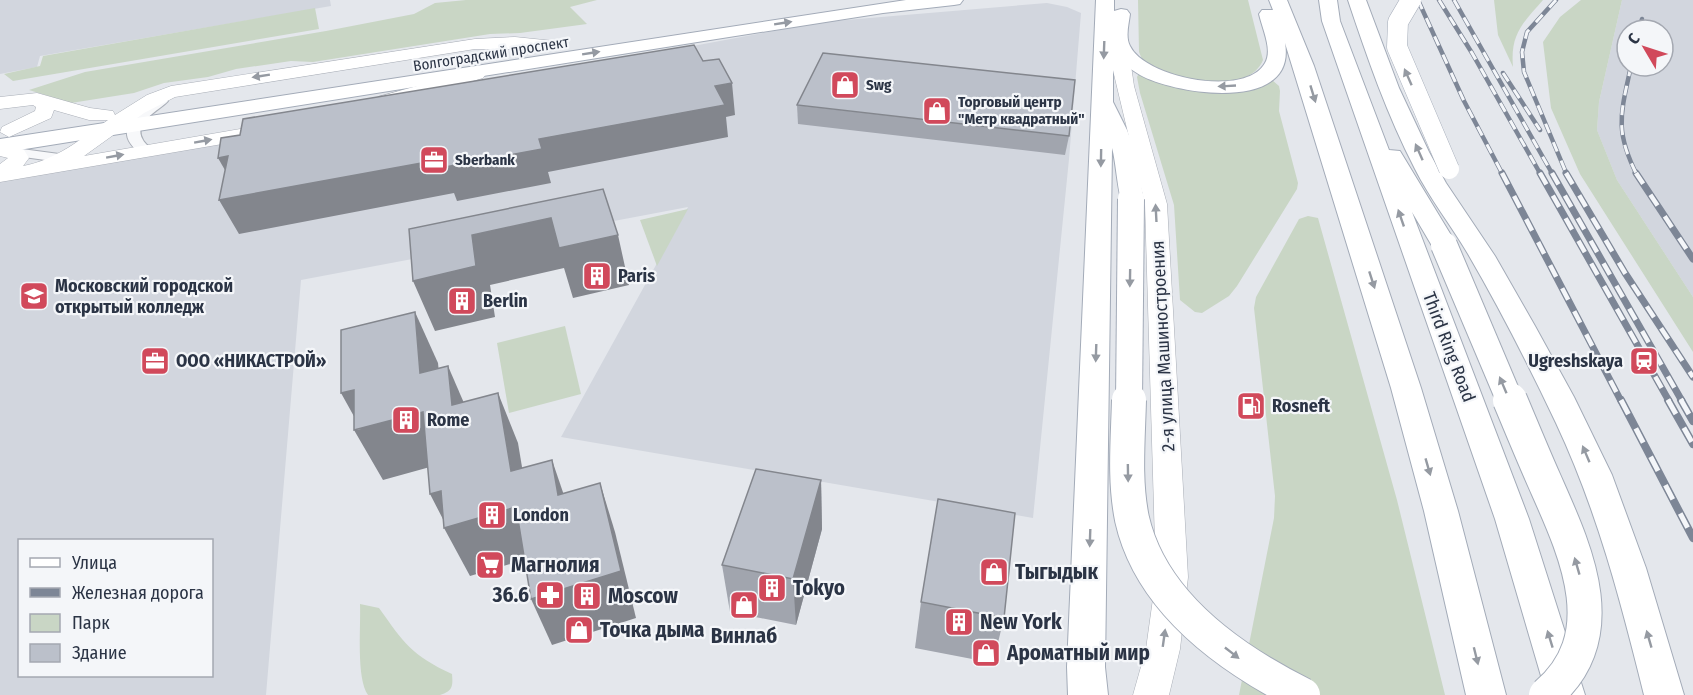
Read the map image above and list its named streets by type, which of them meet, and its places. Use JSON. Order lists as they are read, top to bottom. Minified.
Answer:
{"streets":{"main road":["Волгоградский проспект","2-я улица Машиностроения","Third Ring Road"]},"places":{"shop":["Swg","Торговый центр \"Метр квадратный\"","Тыгыдык","Винлаб","Точка дыма","Ароматный мир"],"office":["Sberbank","ООО «НИКАСТРОЙ»"],"building":["Paris","Berlin","Rome","London","Tokyo","Moscow","New York"],"school or university":["Московский городской открытый колледж"],"station":["Ugreshskaya"],"fuel station":["Rosneft"],"supermarket":["Магнолия"],"pharmacy":["36.6"]},"legend":["Улица","Железная дорога","Парк","Здание"],"north":"top left"}
